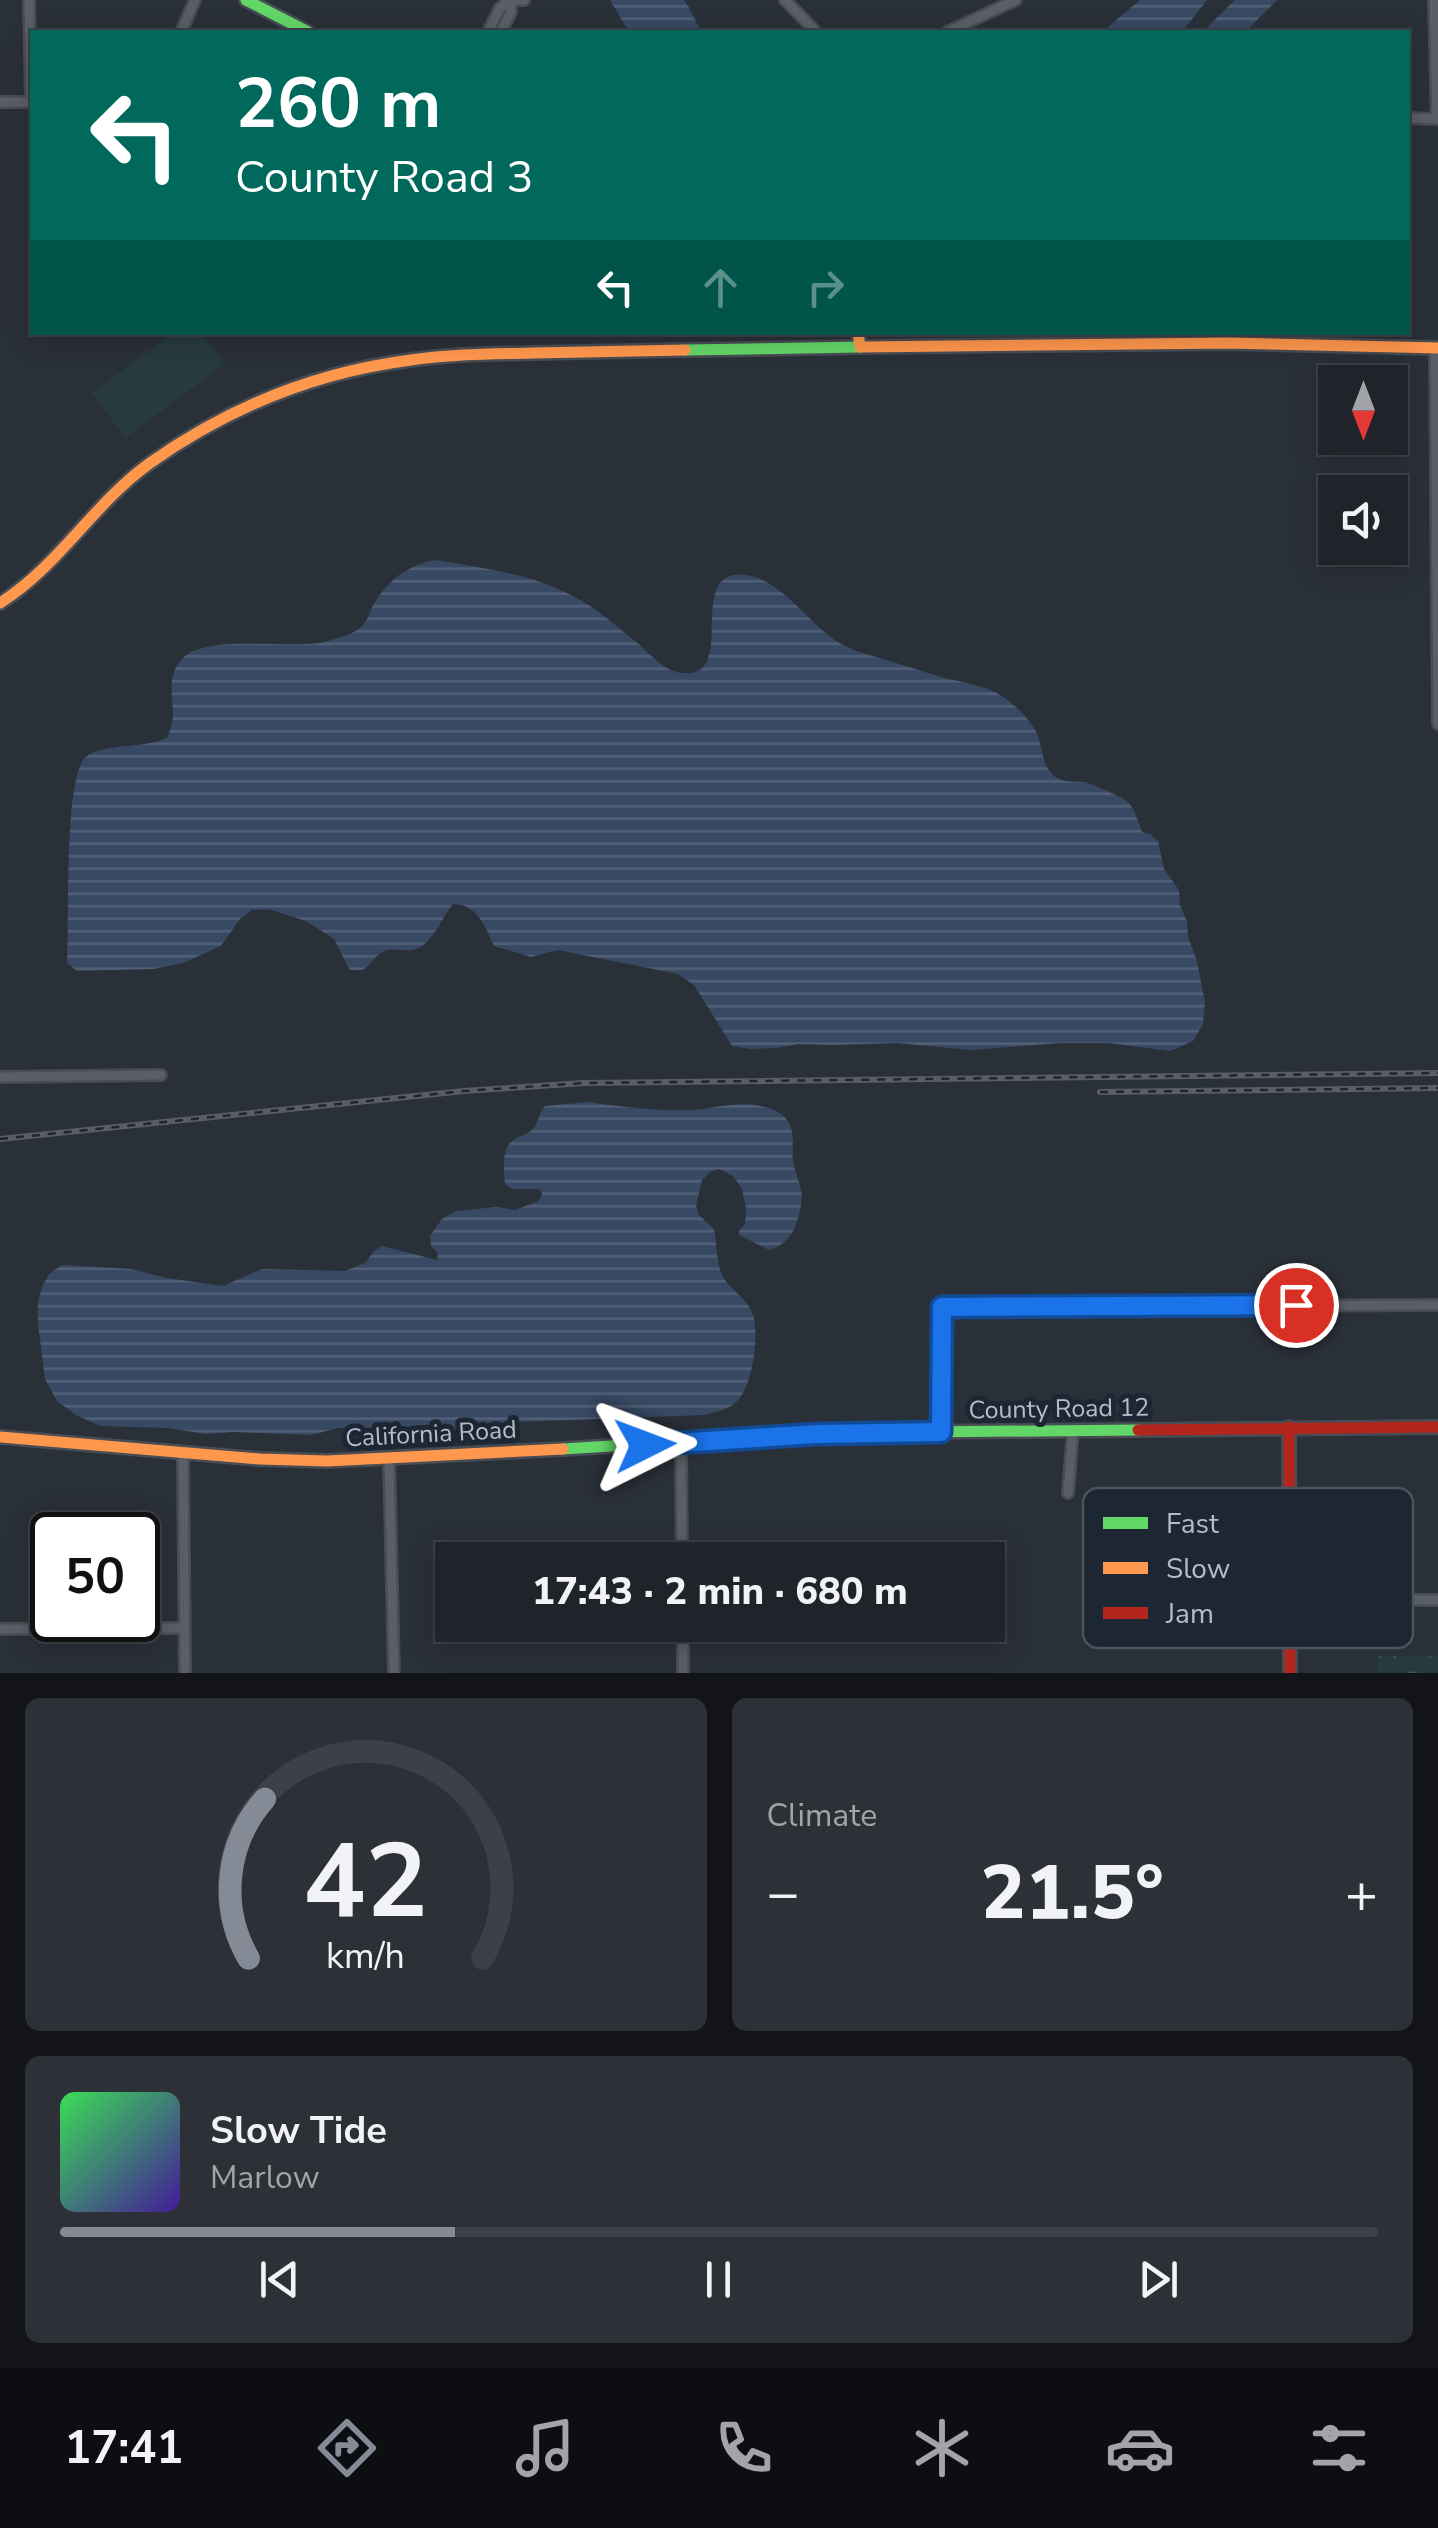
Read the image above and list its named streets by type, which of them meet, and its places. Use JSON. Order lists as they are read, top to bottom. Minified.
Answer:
{"streets":{"main road":["County Road 12","California Road"]},"crossings":[["County Road 12","California Road"]],"legend":["Fast","Slow","Jam"],"north":"bottom","page":{"turn":["260 m","County Road 3"],"limit":"50","trip":"17:43 · 2 min · 680 m","tile":"Climate","heat":["−","21.5°","+"],"song":["Slow Tide","Marlow"],"tabs":"17:41","gauge":["42","km/h"]}}
